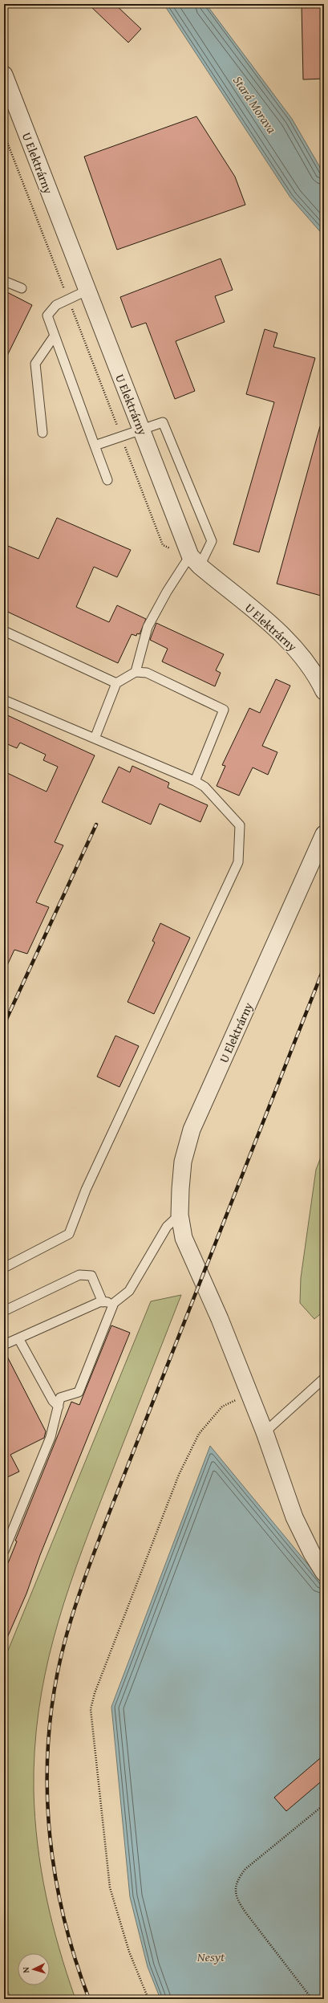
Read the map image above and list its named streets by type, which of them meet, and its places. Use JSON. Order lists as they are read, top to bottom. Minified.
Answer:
{"streets":{"street":["U Elektrárny"]},"water":["Stará Morava","Nesyt"],"north":"left"}
